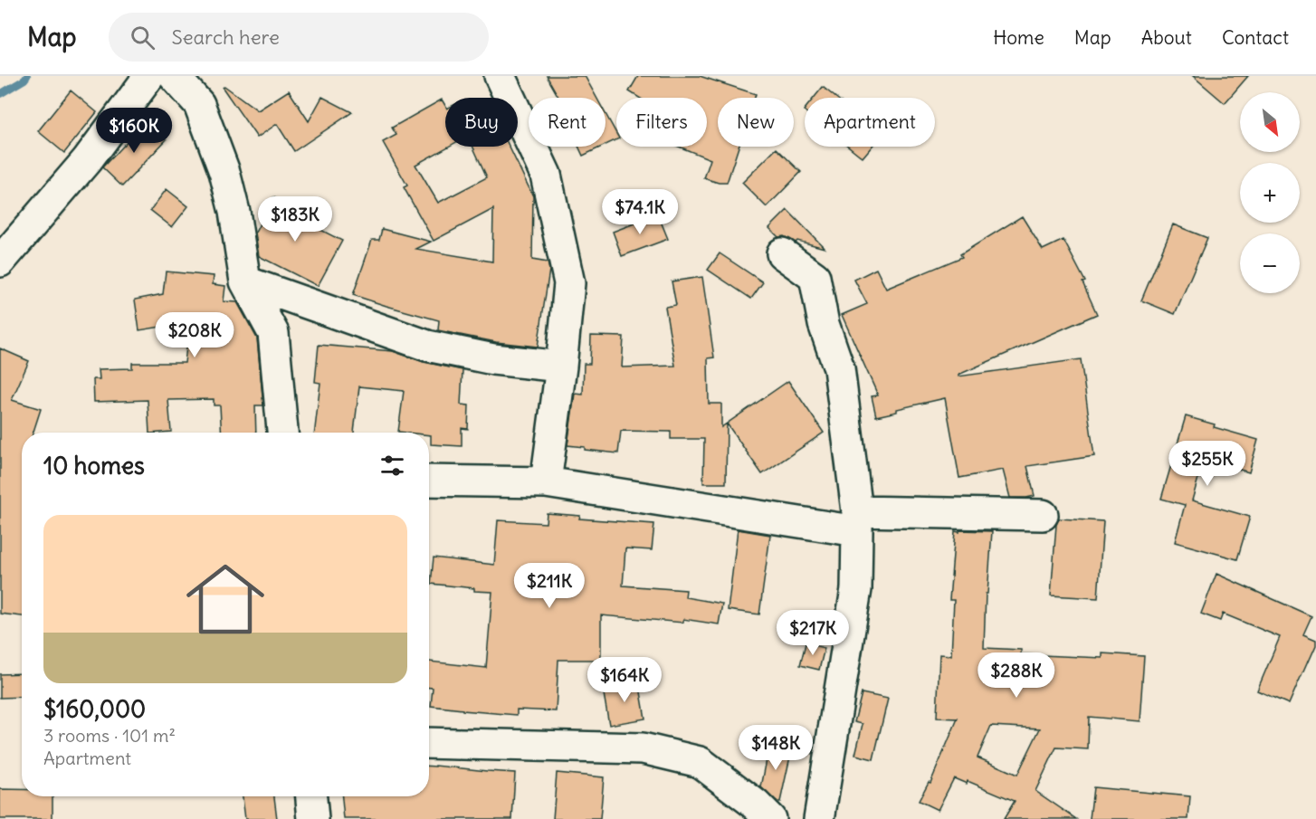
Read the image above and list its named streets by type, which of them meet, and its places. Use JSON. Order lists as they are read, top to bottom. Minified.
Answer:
{"north":"bottom right","page":{"header":"Map","search":"Search here","nav":["Home","Map","About","Contact"],"map_buttons":["+","−"],"chip":["Buy","Rent","Filters","New","Apartment"],"price":["$160K","$74.1K","$183K","$208K","$255K","$211K","$217K","$288K","$164K","$148K"],"heading":"10 homes","list":[{"name":"$160,000","note":"3 rooms · 101 m² · Apartment"}]}}
